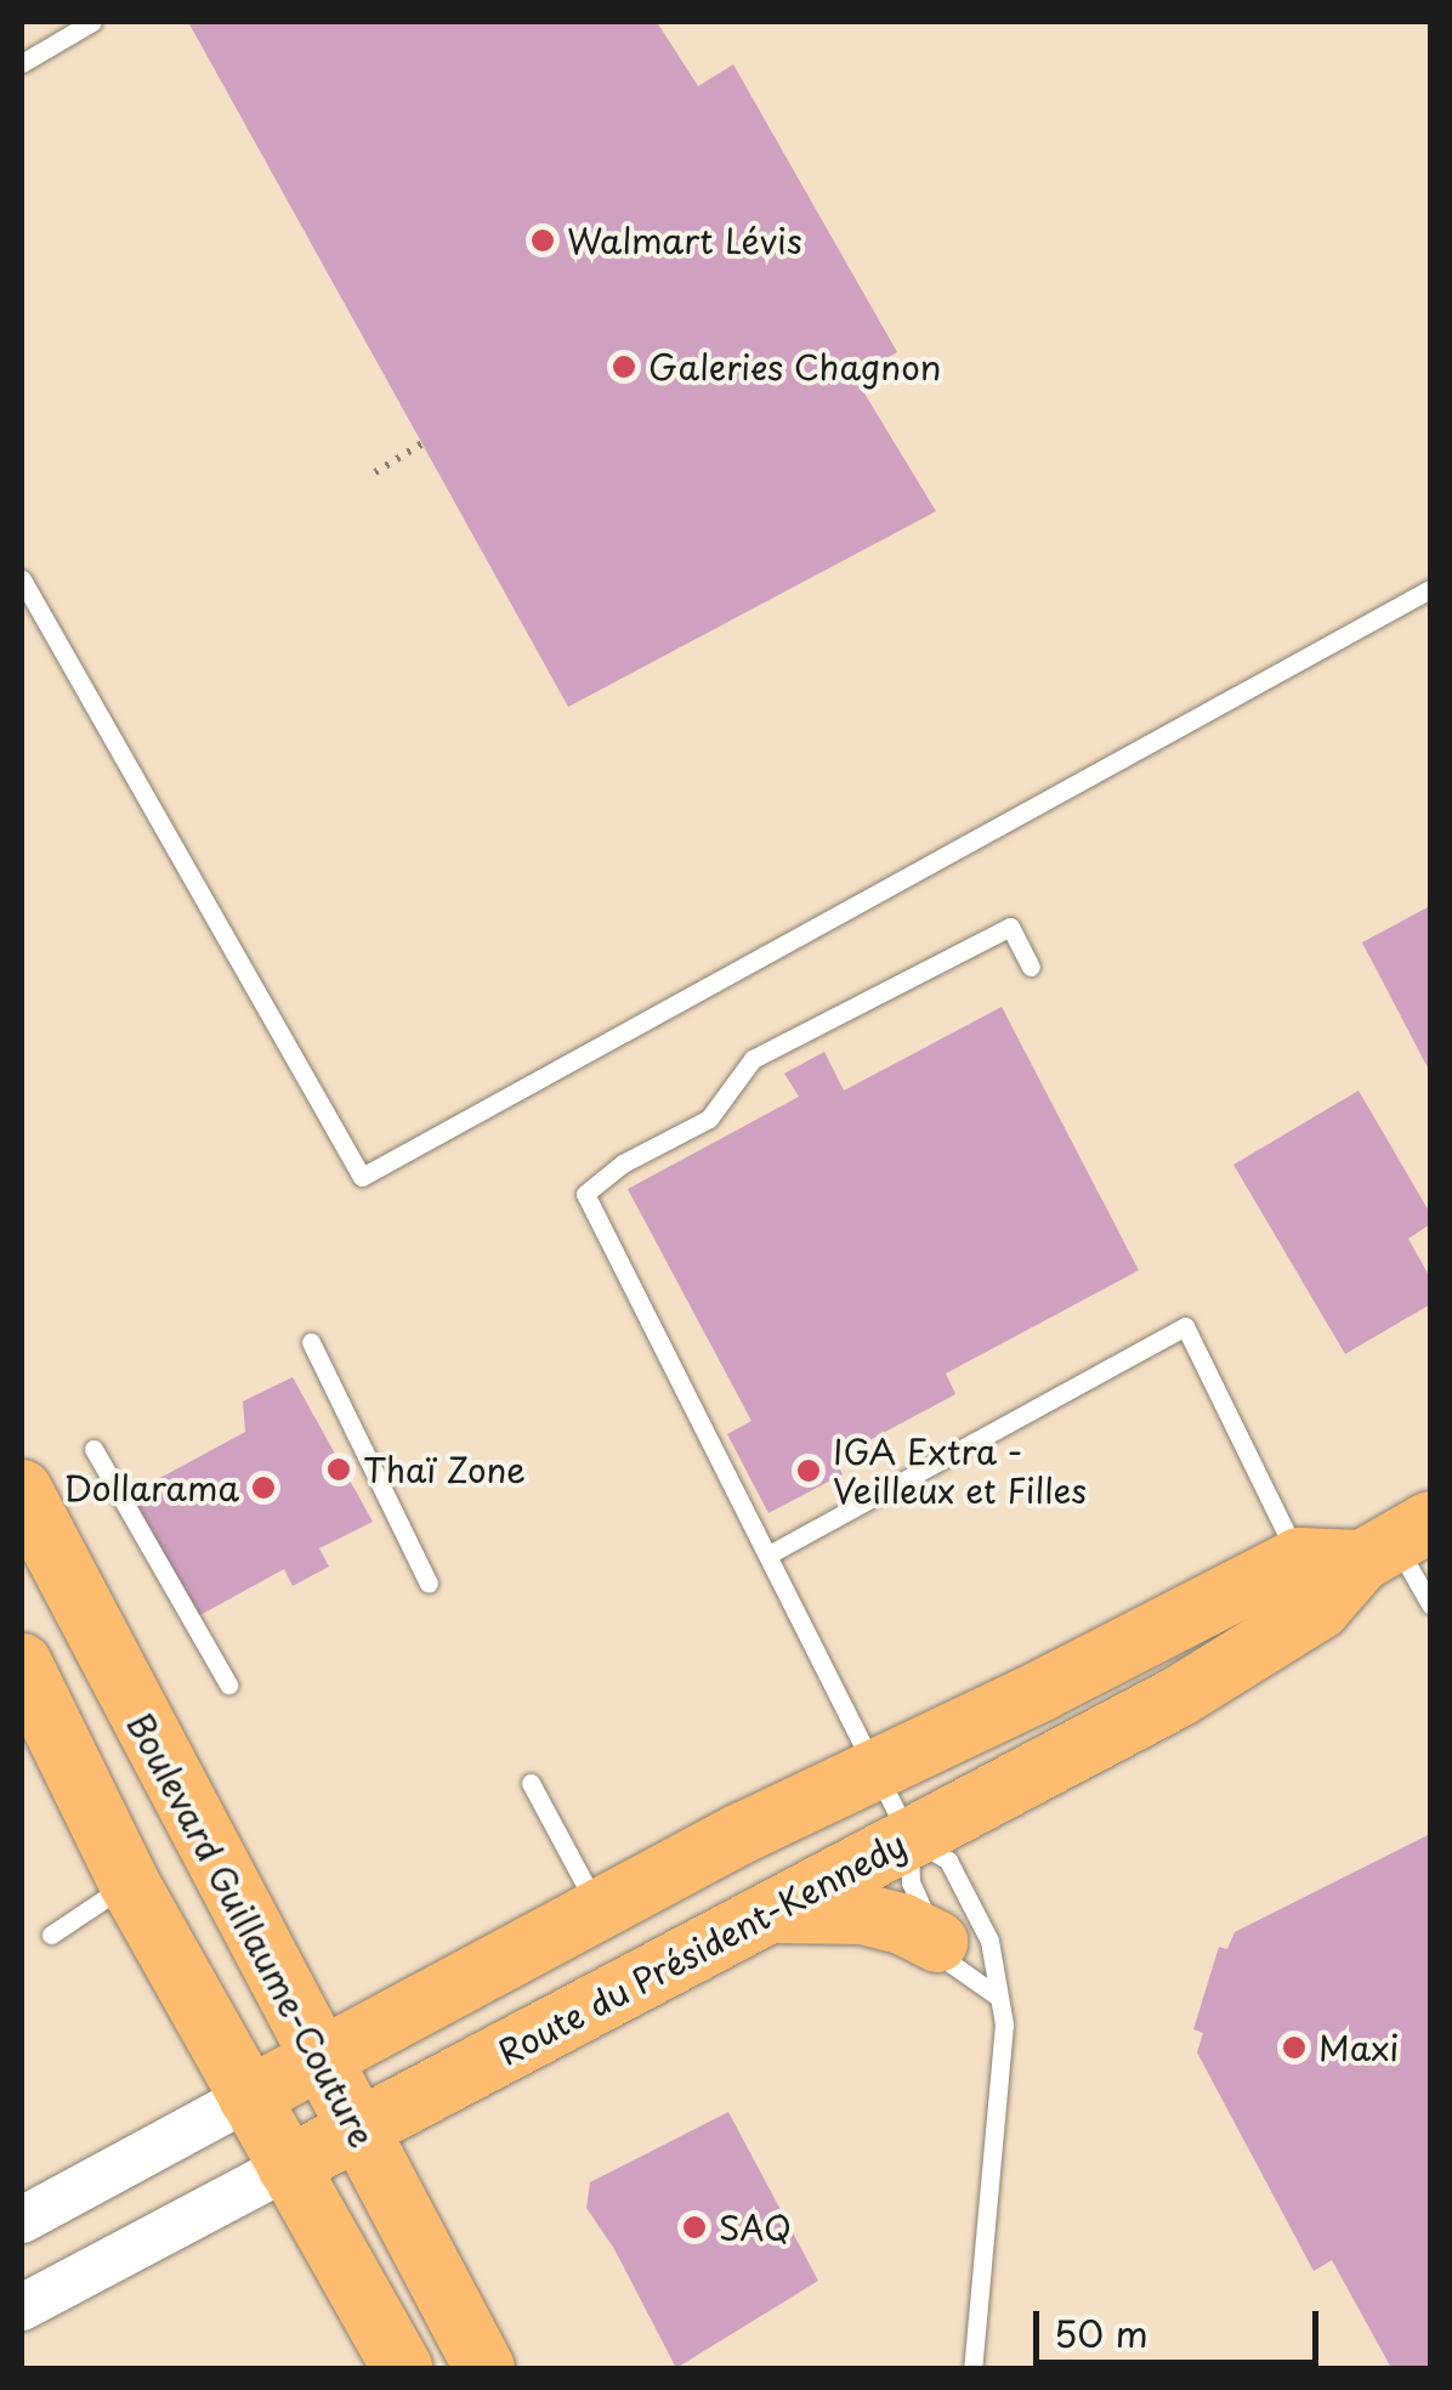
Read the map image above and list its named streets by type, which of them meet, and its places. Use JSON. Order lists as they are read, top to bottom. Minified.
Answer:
{"streets":{"main road":["Boulevard Guillaume-Couture","Route du Président-Kennedy"]},"crossings":[["Boulevard Guillaume-Couture","Route du Président-Kennedy"]],"places":["Walmart Lévis","Galeries Chagnon","Thaï Zone","IGA Extra - Veilleux et Filles","Dollarama","Maxi","SAQ"],"scale_bar":"50 m"}
